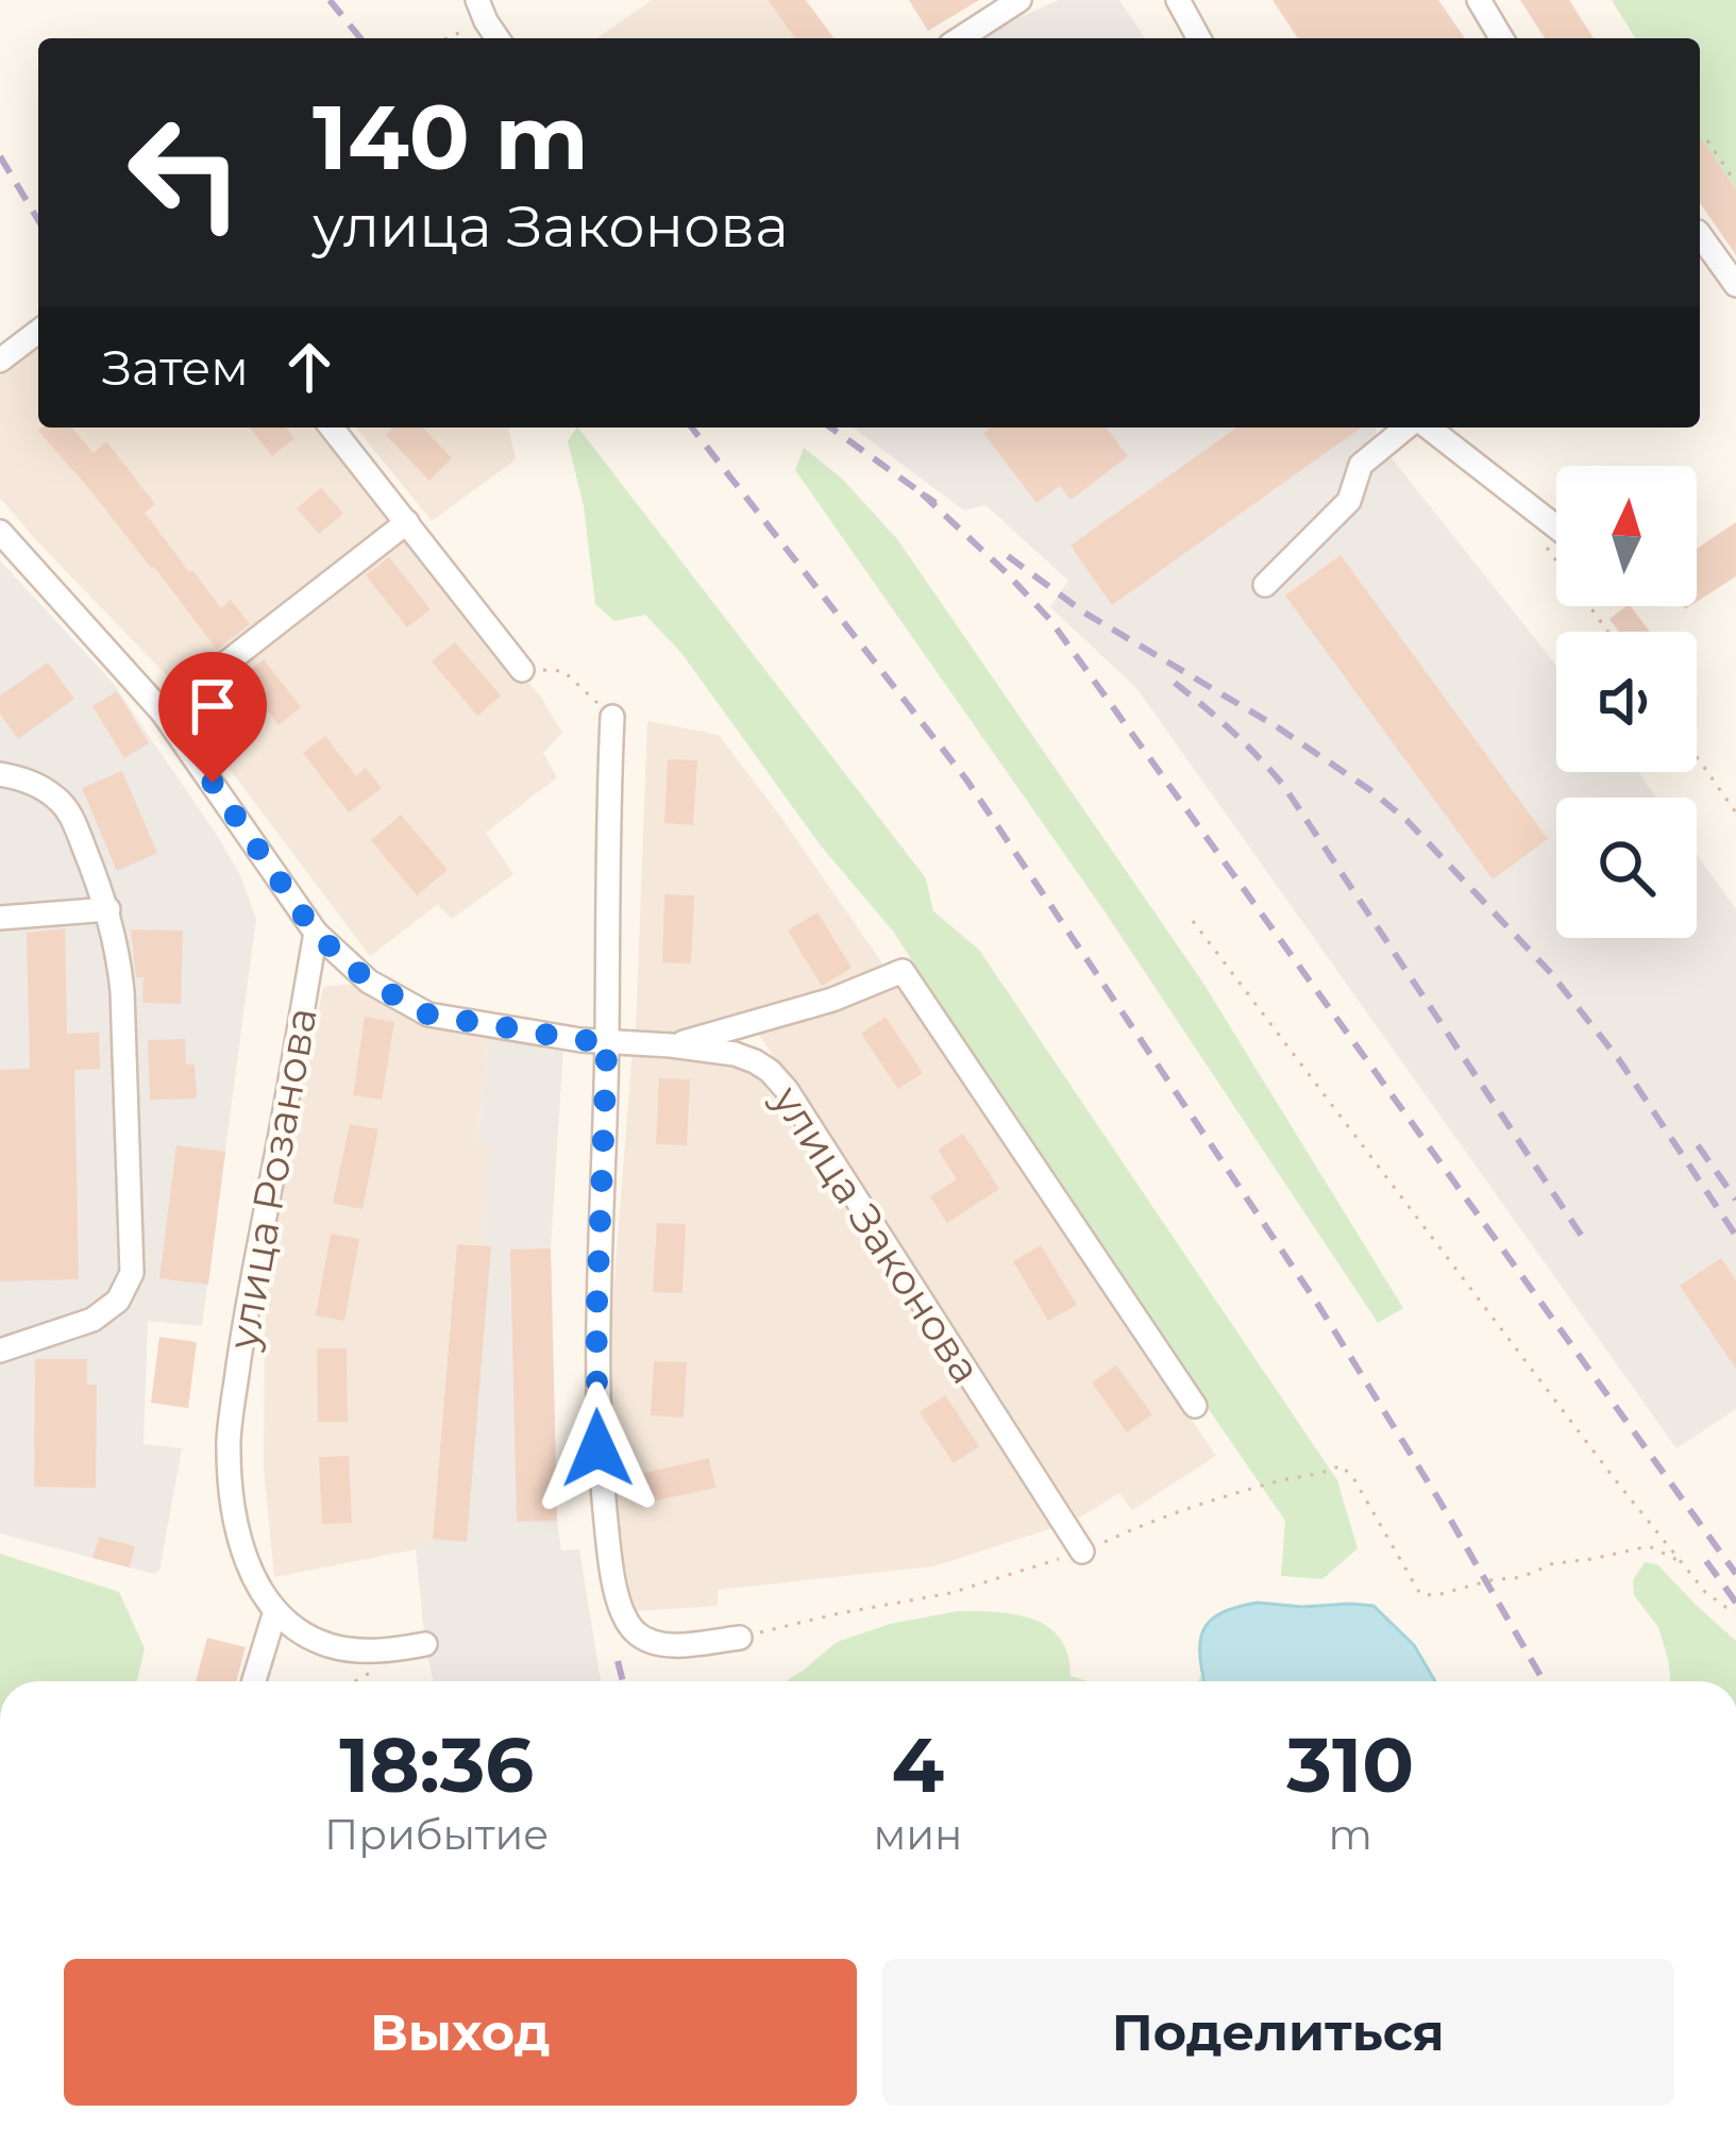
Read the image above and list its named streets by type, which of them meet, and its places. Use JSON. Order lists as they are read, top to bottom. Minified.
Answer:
{"streets":{"street":["улица Розанова","улица Законова"]},"crossings":[["улица Розанова","улица Законова"]],"north":"top","page":{"turn":["140 m","улица Законова"],"then":"Затем","eta":["18:36","Прибытие","4","мин","310","m"],"buttons":["Выход","Поделиться"]}}
